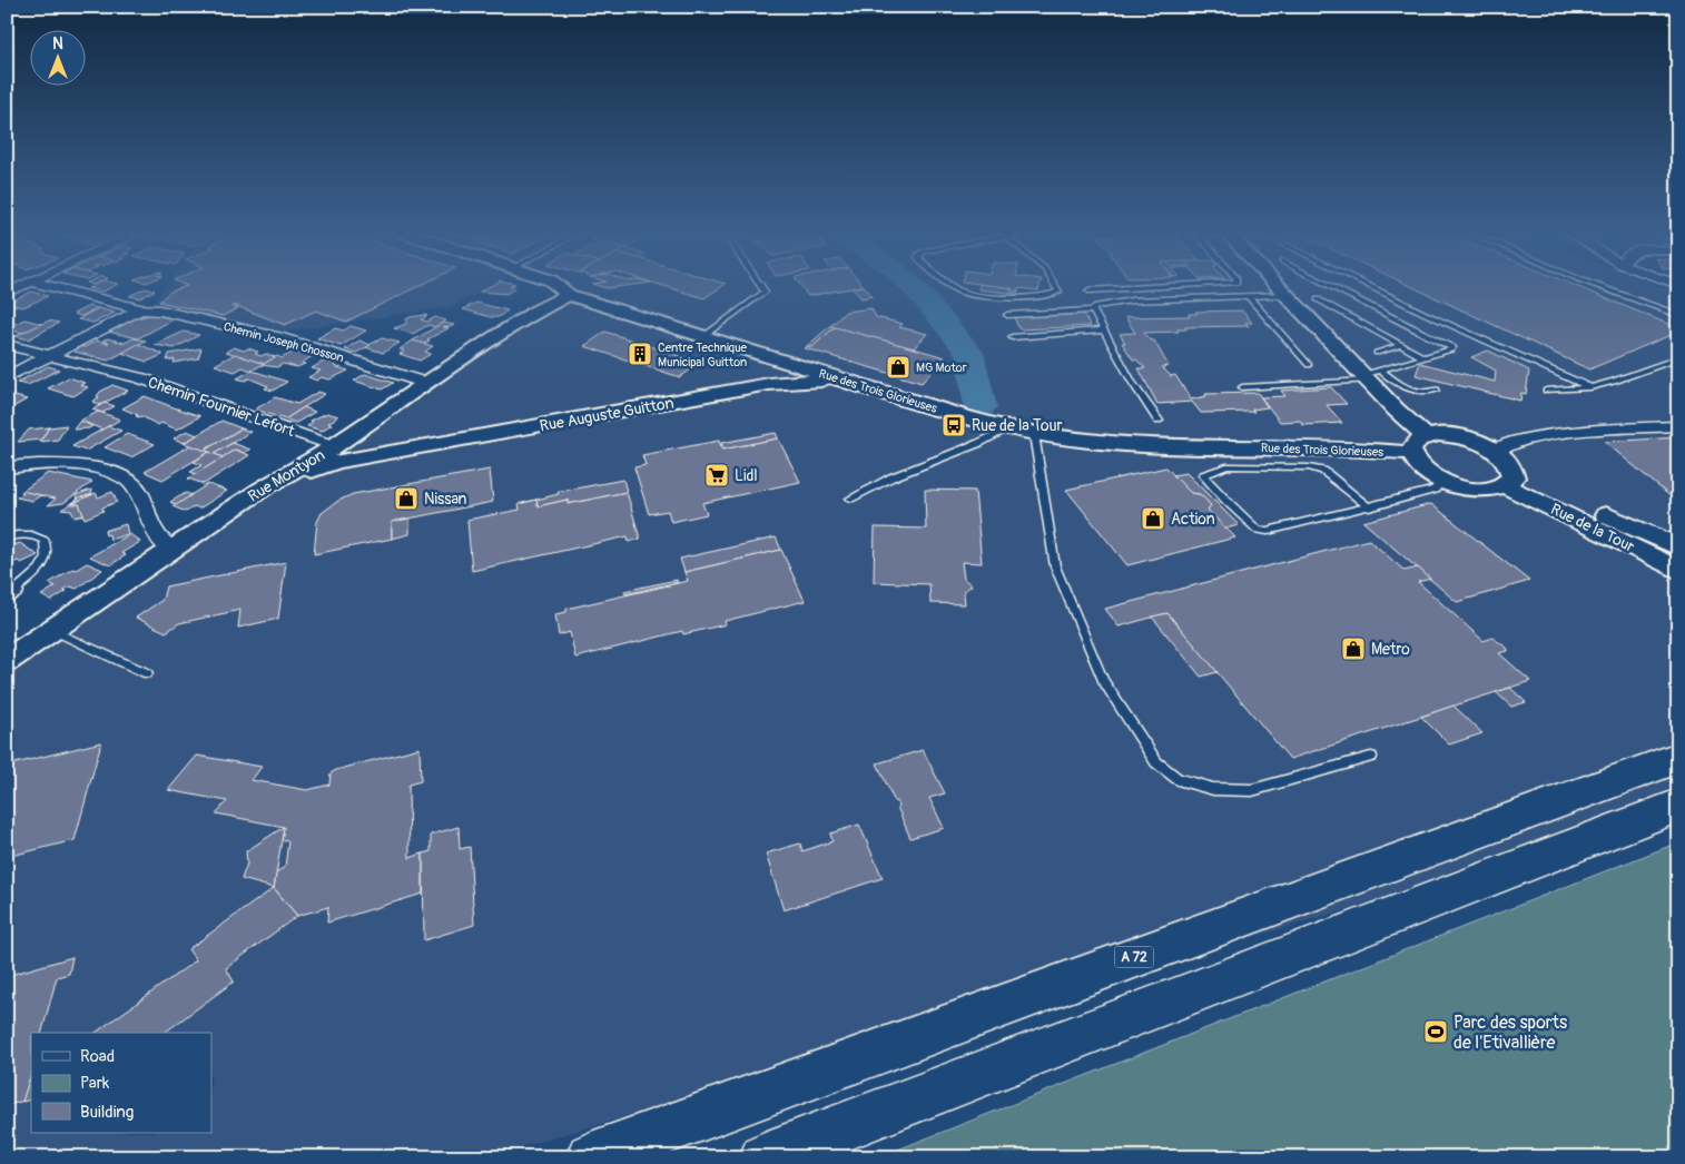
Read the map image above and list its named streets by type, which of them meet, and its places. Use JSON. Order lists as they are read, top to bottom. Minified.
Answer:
{"streets":{"highway":["A 72"],"street":["Chemin Joseph Chosson","Rue des Trois Glorieuses","Chemin Fournier Lefort","Rue Auguste Guitton","Rue Montyon","Rue de la Tour"]},"crossings":[["Chemin Joseph Chosson","Rue Montyon"],["Rue des Trois Glorieuses","Rue Auguste Guitton"],["Rue des Trois Glorieuses","Rue Montyon"],["Chemin Fournier Lefort","Rue Montyon"],["Rue Auguste Guitton","Rue Montyon"]],"places":{"building":["Centre Technique Municipal Guitton"],"shop":["MG Motor","Nissan","Action","Metro"],"bus stop":["Rue de la Tour"],"supermarket":["Lidl"],"sports":["Parc des sports de l'Etivallière"]},"legend":["Road","Park","Building"],"north":"top"}
